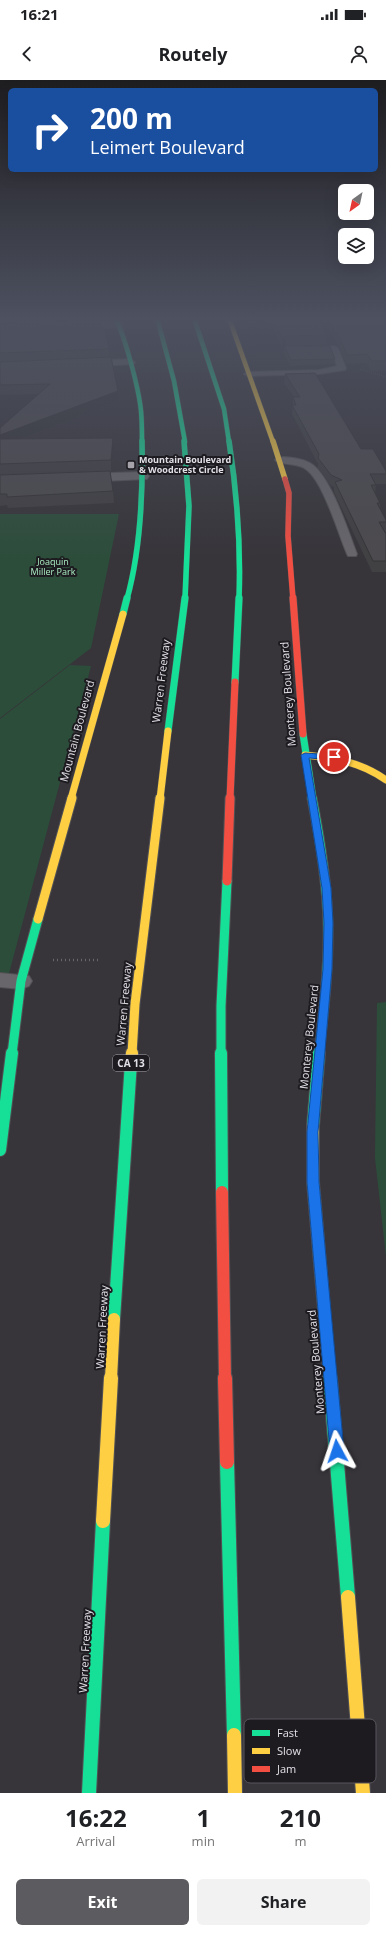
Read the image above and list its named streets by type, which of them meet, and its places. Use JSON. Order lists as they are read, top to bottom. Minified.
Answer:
{"streets":{"main road":["Warren Freeway","Monterey Boulevard","Mountain Boulevard","CA 13"]},"parks":["Joaquin Miller Park"],"places":{"transit":["Mountain Boulevard & Woodcrest Circle"]},"legend":["Fast","Slow","Jam"],"north":"bottom left","page":{"status":"16:21","header":"Routely","turn":["200 m","Leimert Boulevard"],"eta":["16:22","Arrival","1","min","210","m"],"buttons":["Exit","Share"]}}
